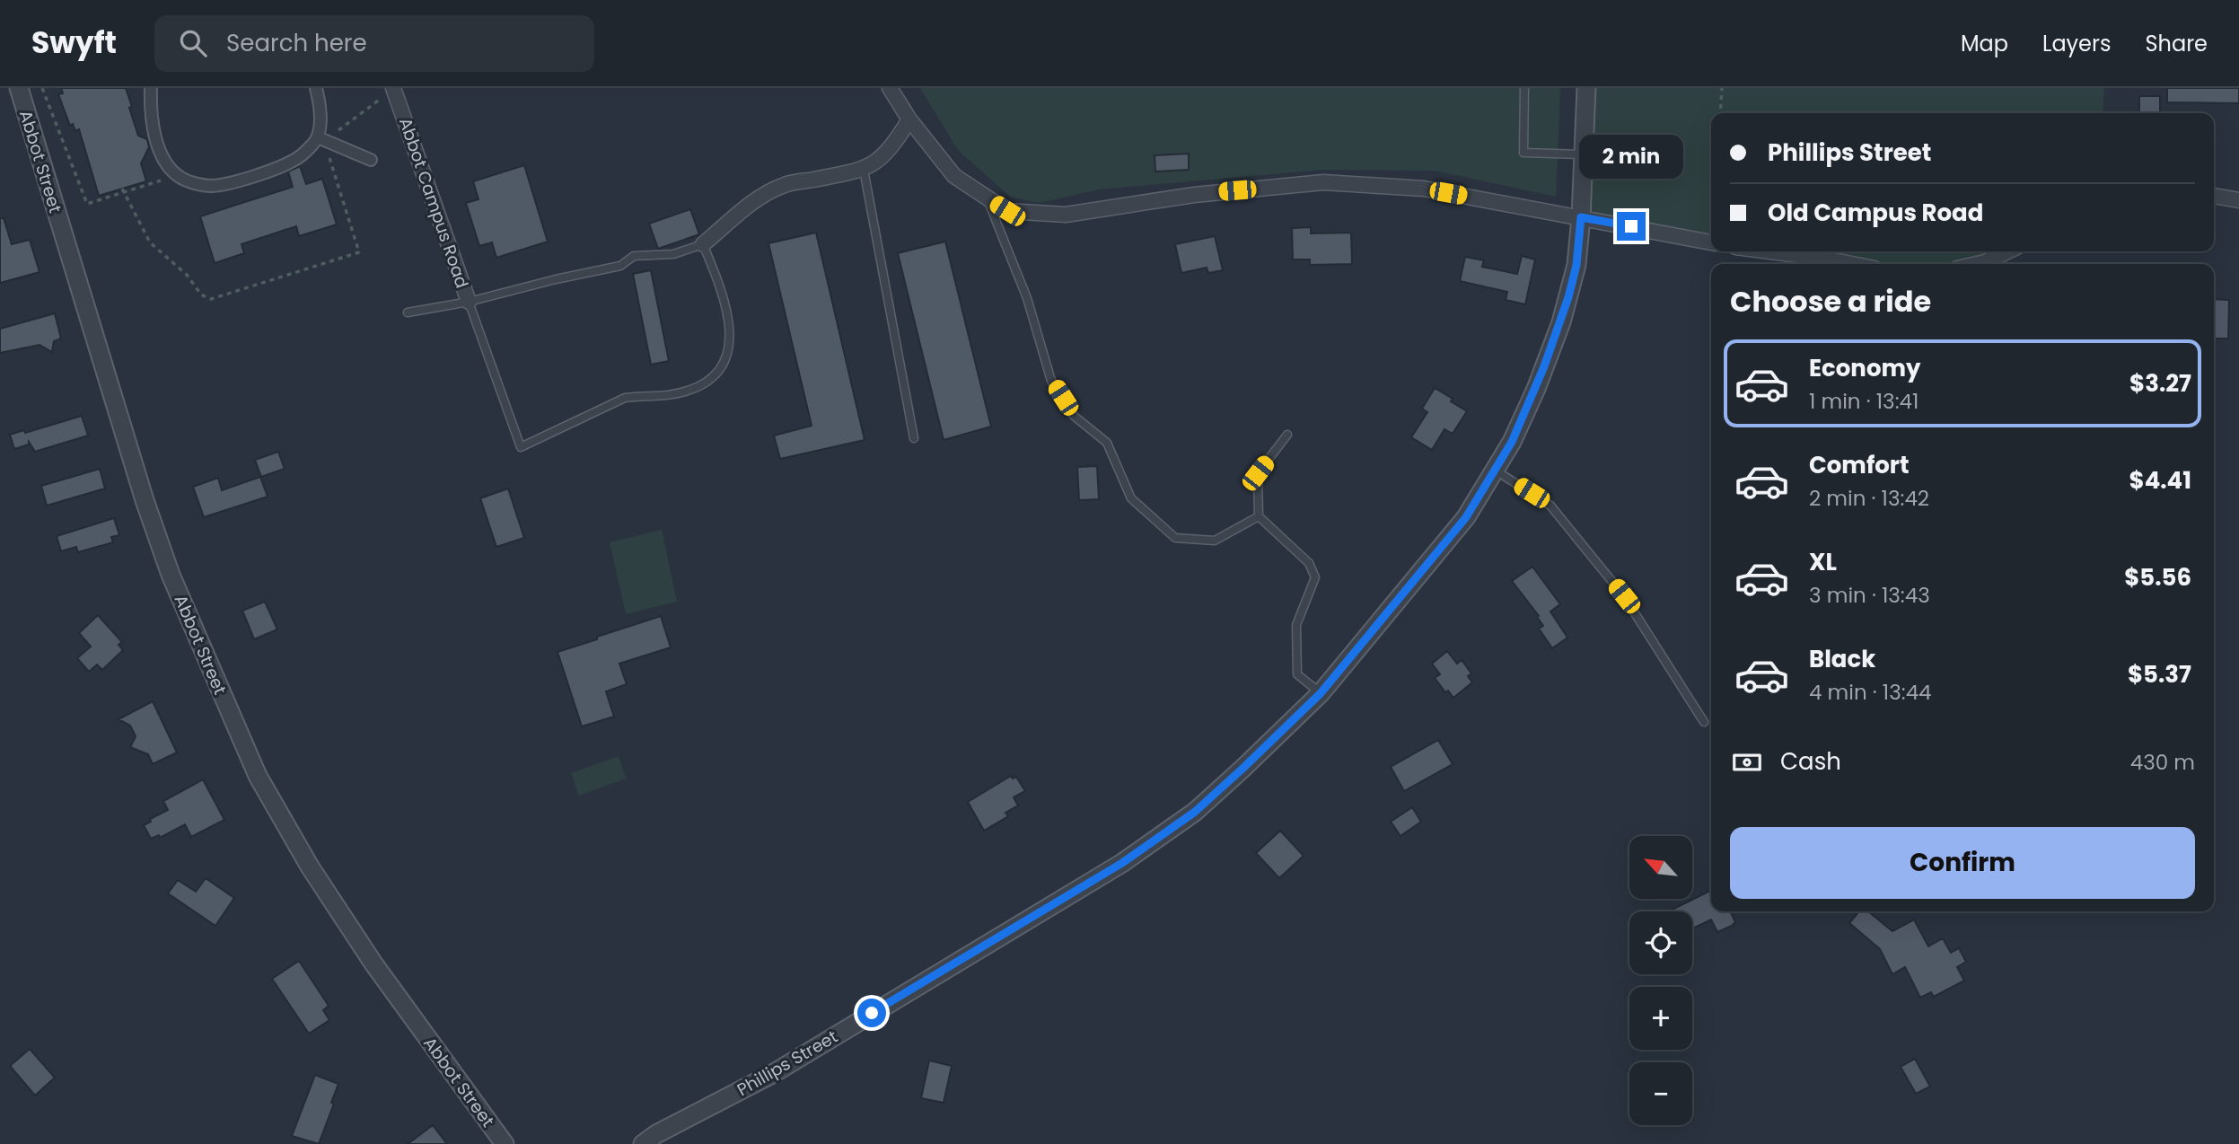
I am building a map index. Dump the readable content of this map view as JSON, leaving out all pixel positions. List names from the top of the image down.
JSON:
{
  "streets": {
    "street": ["Abbot Street", "Abbot Campus Road", "Phillips Street"]
  },
  "north": "top left",
  "page": {
    "header": "Swyft",
    "search": "Search here",
    "nav": ["Map", "Layers", "Share"],
    "banner": ["Phillips Street", "Old Campus Road"],
    "bubble": "2 min",
    "heading": "Choose a ride",
    "list": [
      {
        "name": "Economy",
        "note": "1 min · 13:41",
        "value": "$3.27"
      },
      {
        "name": "Comfort",
        "note": "2 min · 13:42",
        "value": "$4.41"
      },
      {
        "name": "XL",
        "note": "3 min · 13:43",
        "value": "$5.56"
      },
      {
        "name": "Black",
        "note": "4 min · 13:44",
        "value": "$5.37"
      }
    ],
    "pay": ["Cash", "430 m"],
    "buttons": "Confirm",
    "map_buttons": ["+", "−"]
  }
}
